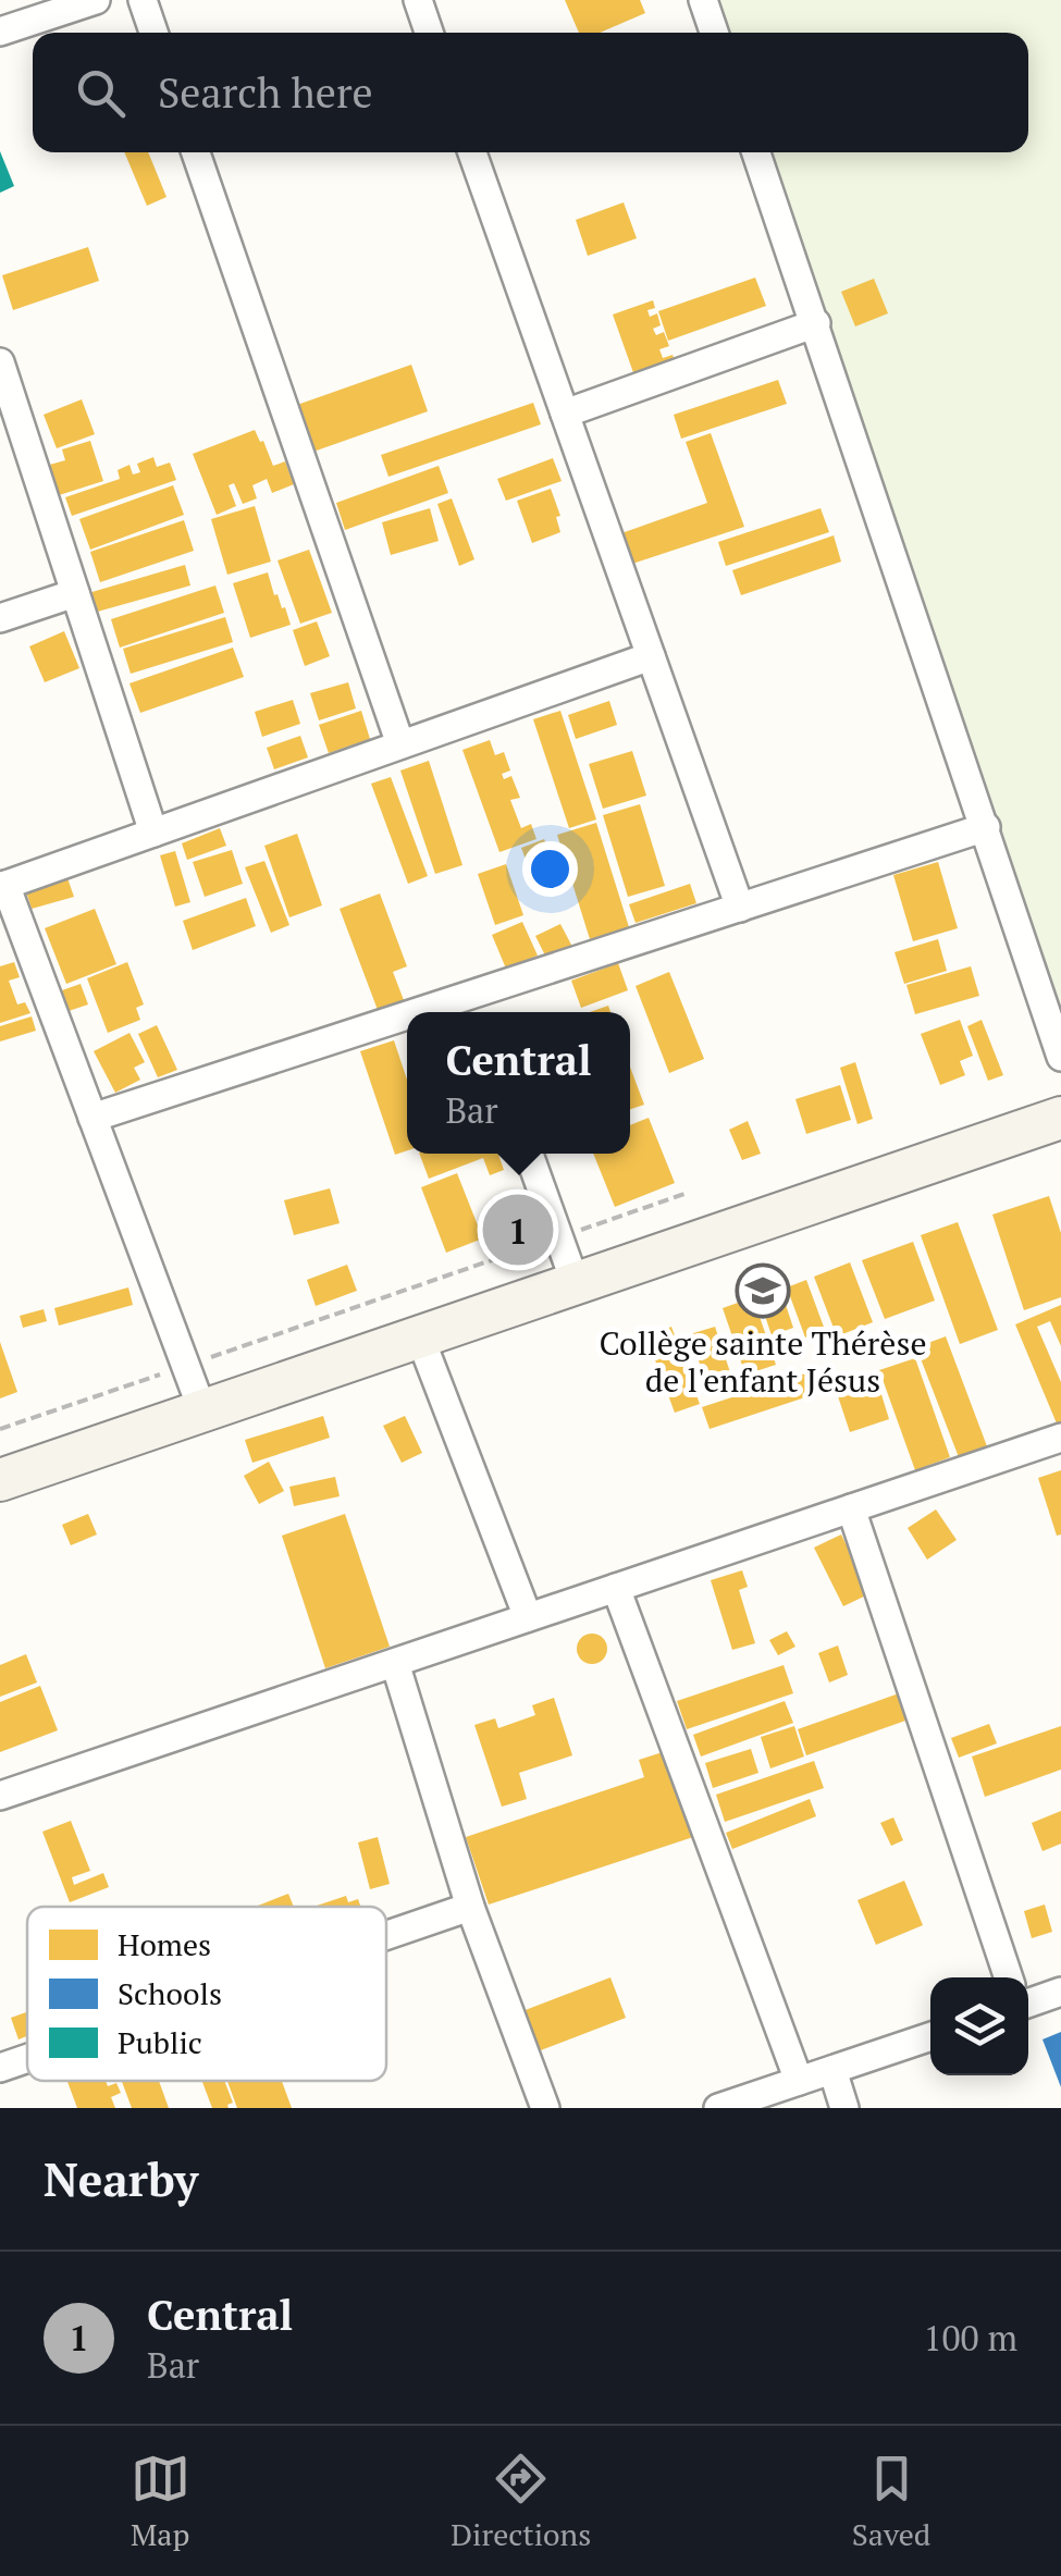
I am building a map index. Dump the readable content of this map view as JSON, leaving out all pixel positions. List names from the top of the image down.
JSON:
{
  "places": {
    "school or university": ["Collège sainte Thérèse de l'enfant Jésus"]
  },
  "legend": ["Homes", "Schools", "Public"],
  "page": {
    "search": "Search here",
    "popup": ["Central", "Bar"],
    "pins": "1",
    "heading": "Nearby",
    "list": [
      {
        "mark": "1",
        "name": "Central",
        "note": "Bar",
        "value": "100 m"
      }
    ],
    "nav": ["Map", "Directions", "Saved"]
  }
}
